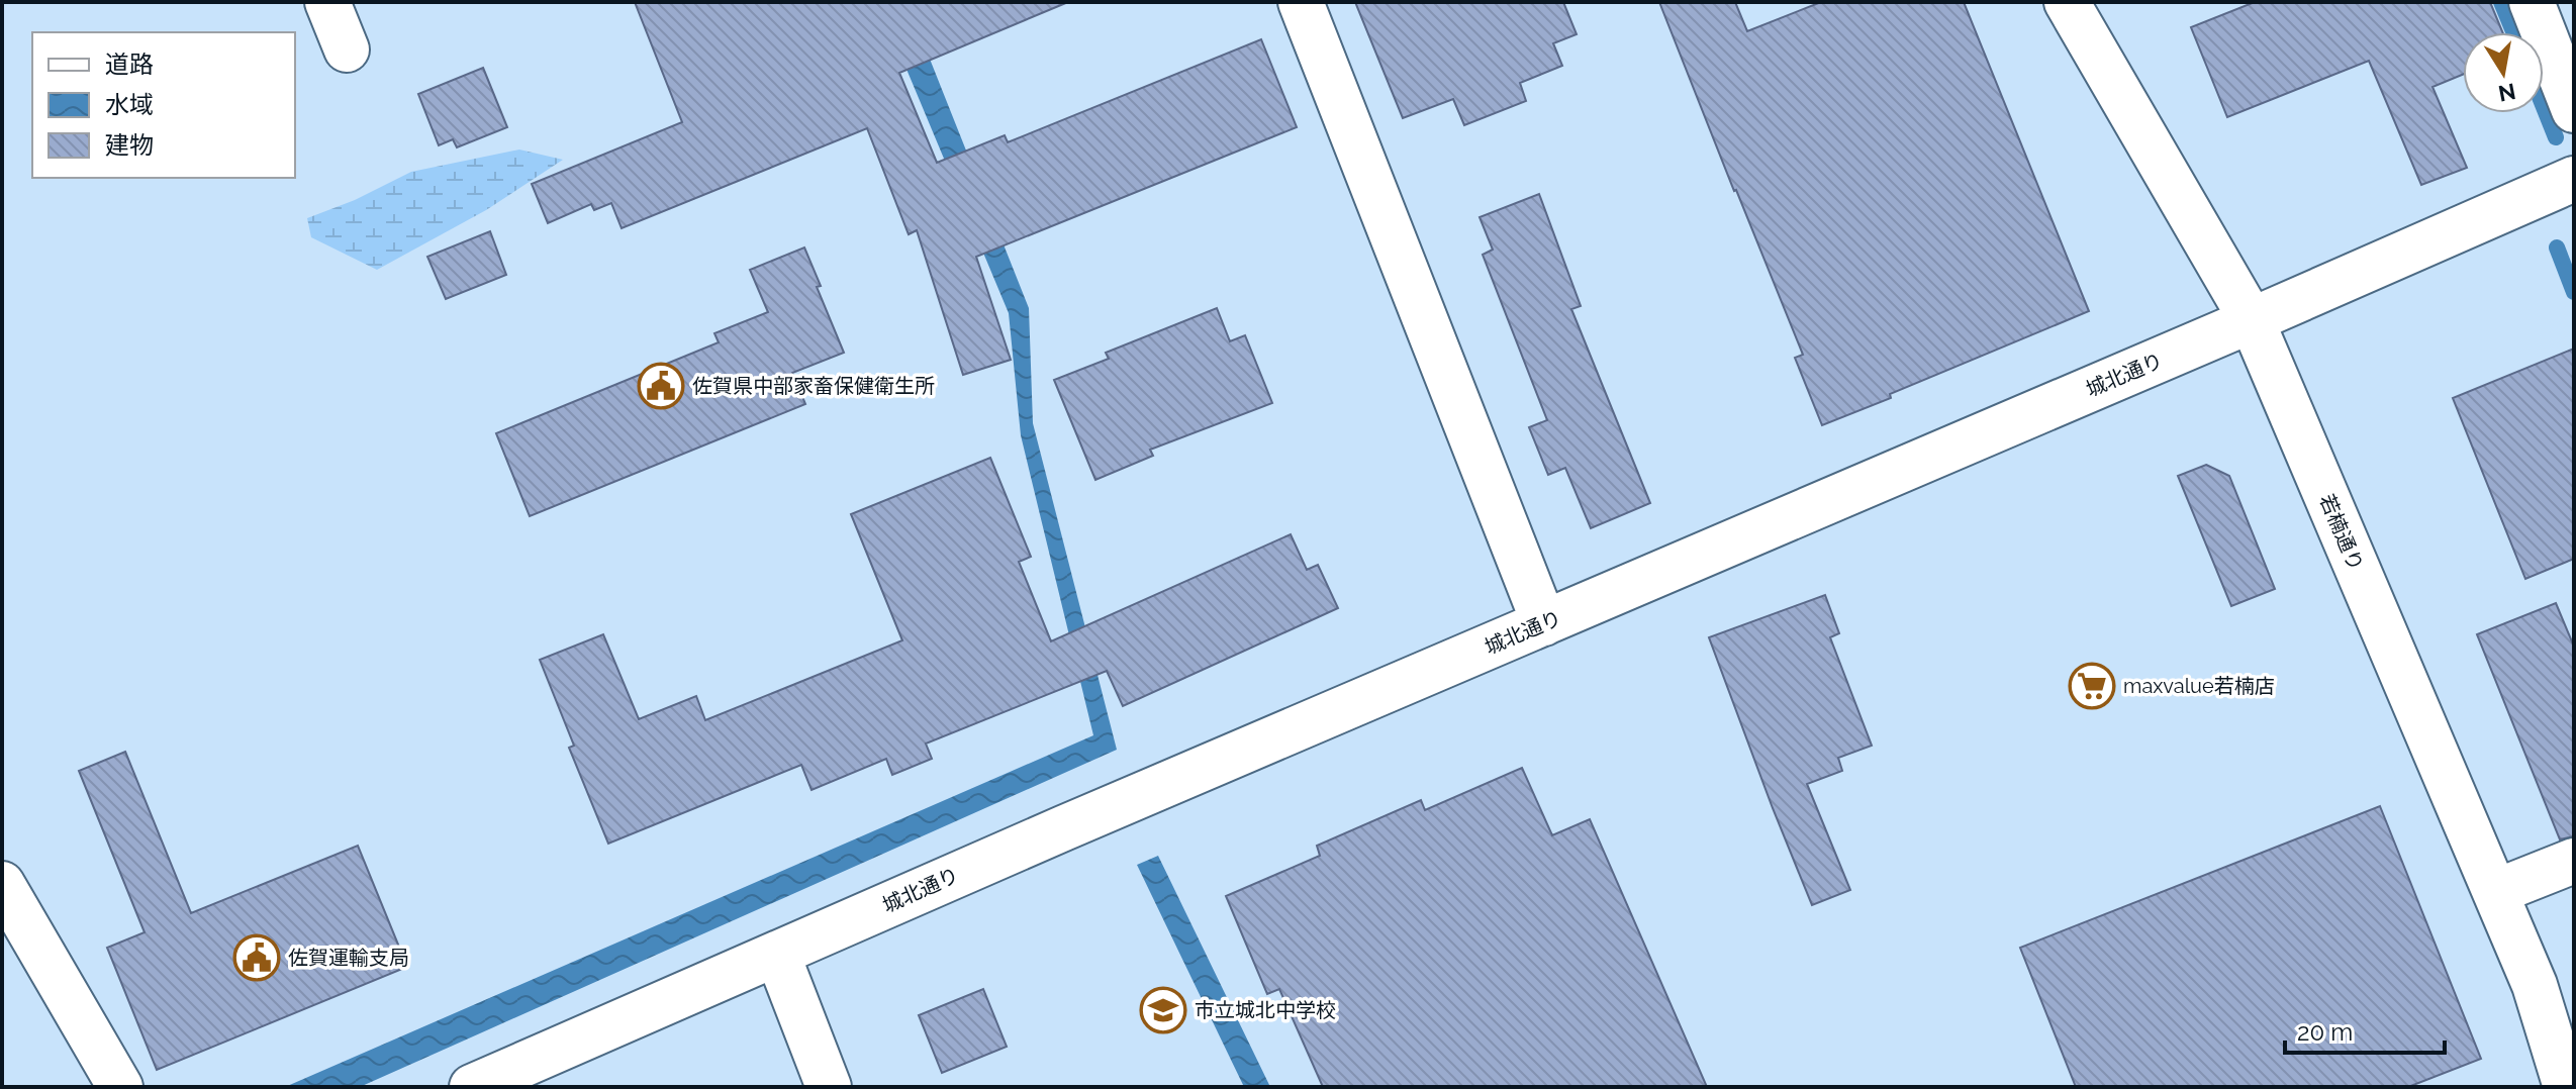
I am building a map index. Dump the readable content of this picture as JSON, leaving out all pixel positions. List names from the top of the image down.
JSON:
{
  "streets": {
    "street": ["城北通り", "若楠通り"]
  },
  "crossings": [
    ["城北通り", "若楠通り"]
  ],
  "places": {
    "public building": ["佐賀県中部家畜保健衛生所", "佐賀運輸支局"],
    "supermarket": ["maxvalue若楠店"],
    "school or university": ["市立城北中学校"]
  },
  "legend": ["道路", "水域", "建物"],
  "scale_bar": "20 m",
  "north": "bottom"
}
